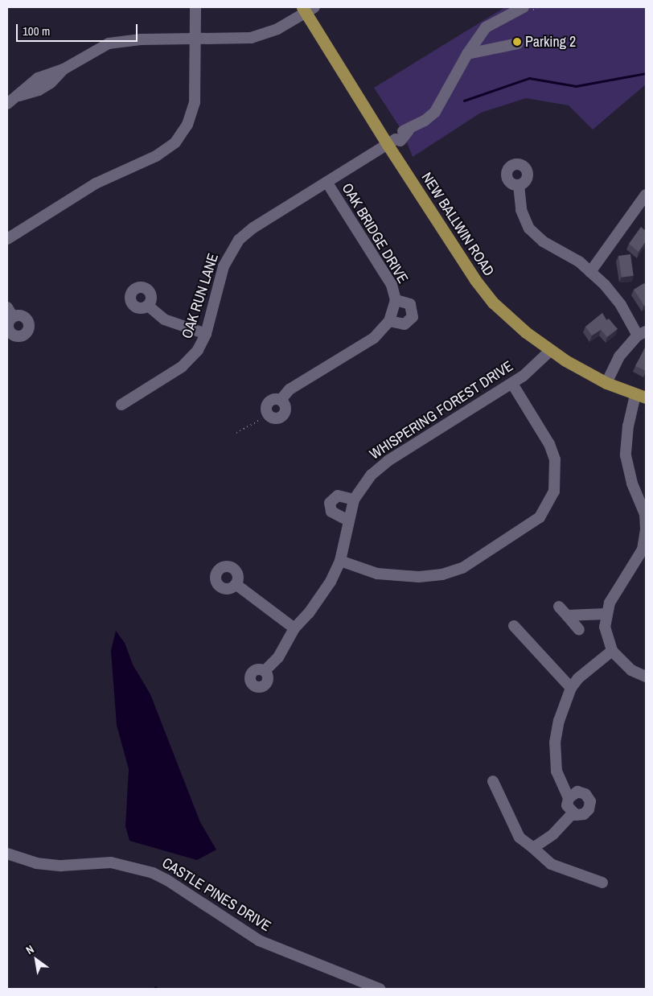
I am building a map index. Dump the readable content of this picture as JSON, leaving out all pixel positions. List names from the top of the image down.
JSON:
{
  "streets": {
    "main road": ["NEW BALLWIN ROAD"],
    "street": [
      "OAK BRIDGE DRIVE",
      "OAK RUN LANE",
      "WHISPERING FOREST DRIVE",
      "CASTLE PINES DRIVE"
    ]
  },
  "crossings": [
    ["NEW BALLWIN ROAD", "OAK RUN LANE"],
    ["NEW BALLWIN ROAD", "WHISPERING FOREST DRIVE"],
    ["OAK BRIDGE DRIVE", "OAK RUN LANE"]
  ],
  "places": ["Parking 2"],
  "scale_bar": "100 m",
  "north": "top left"
}
